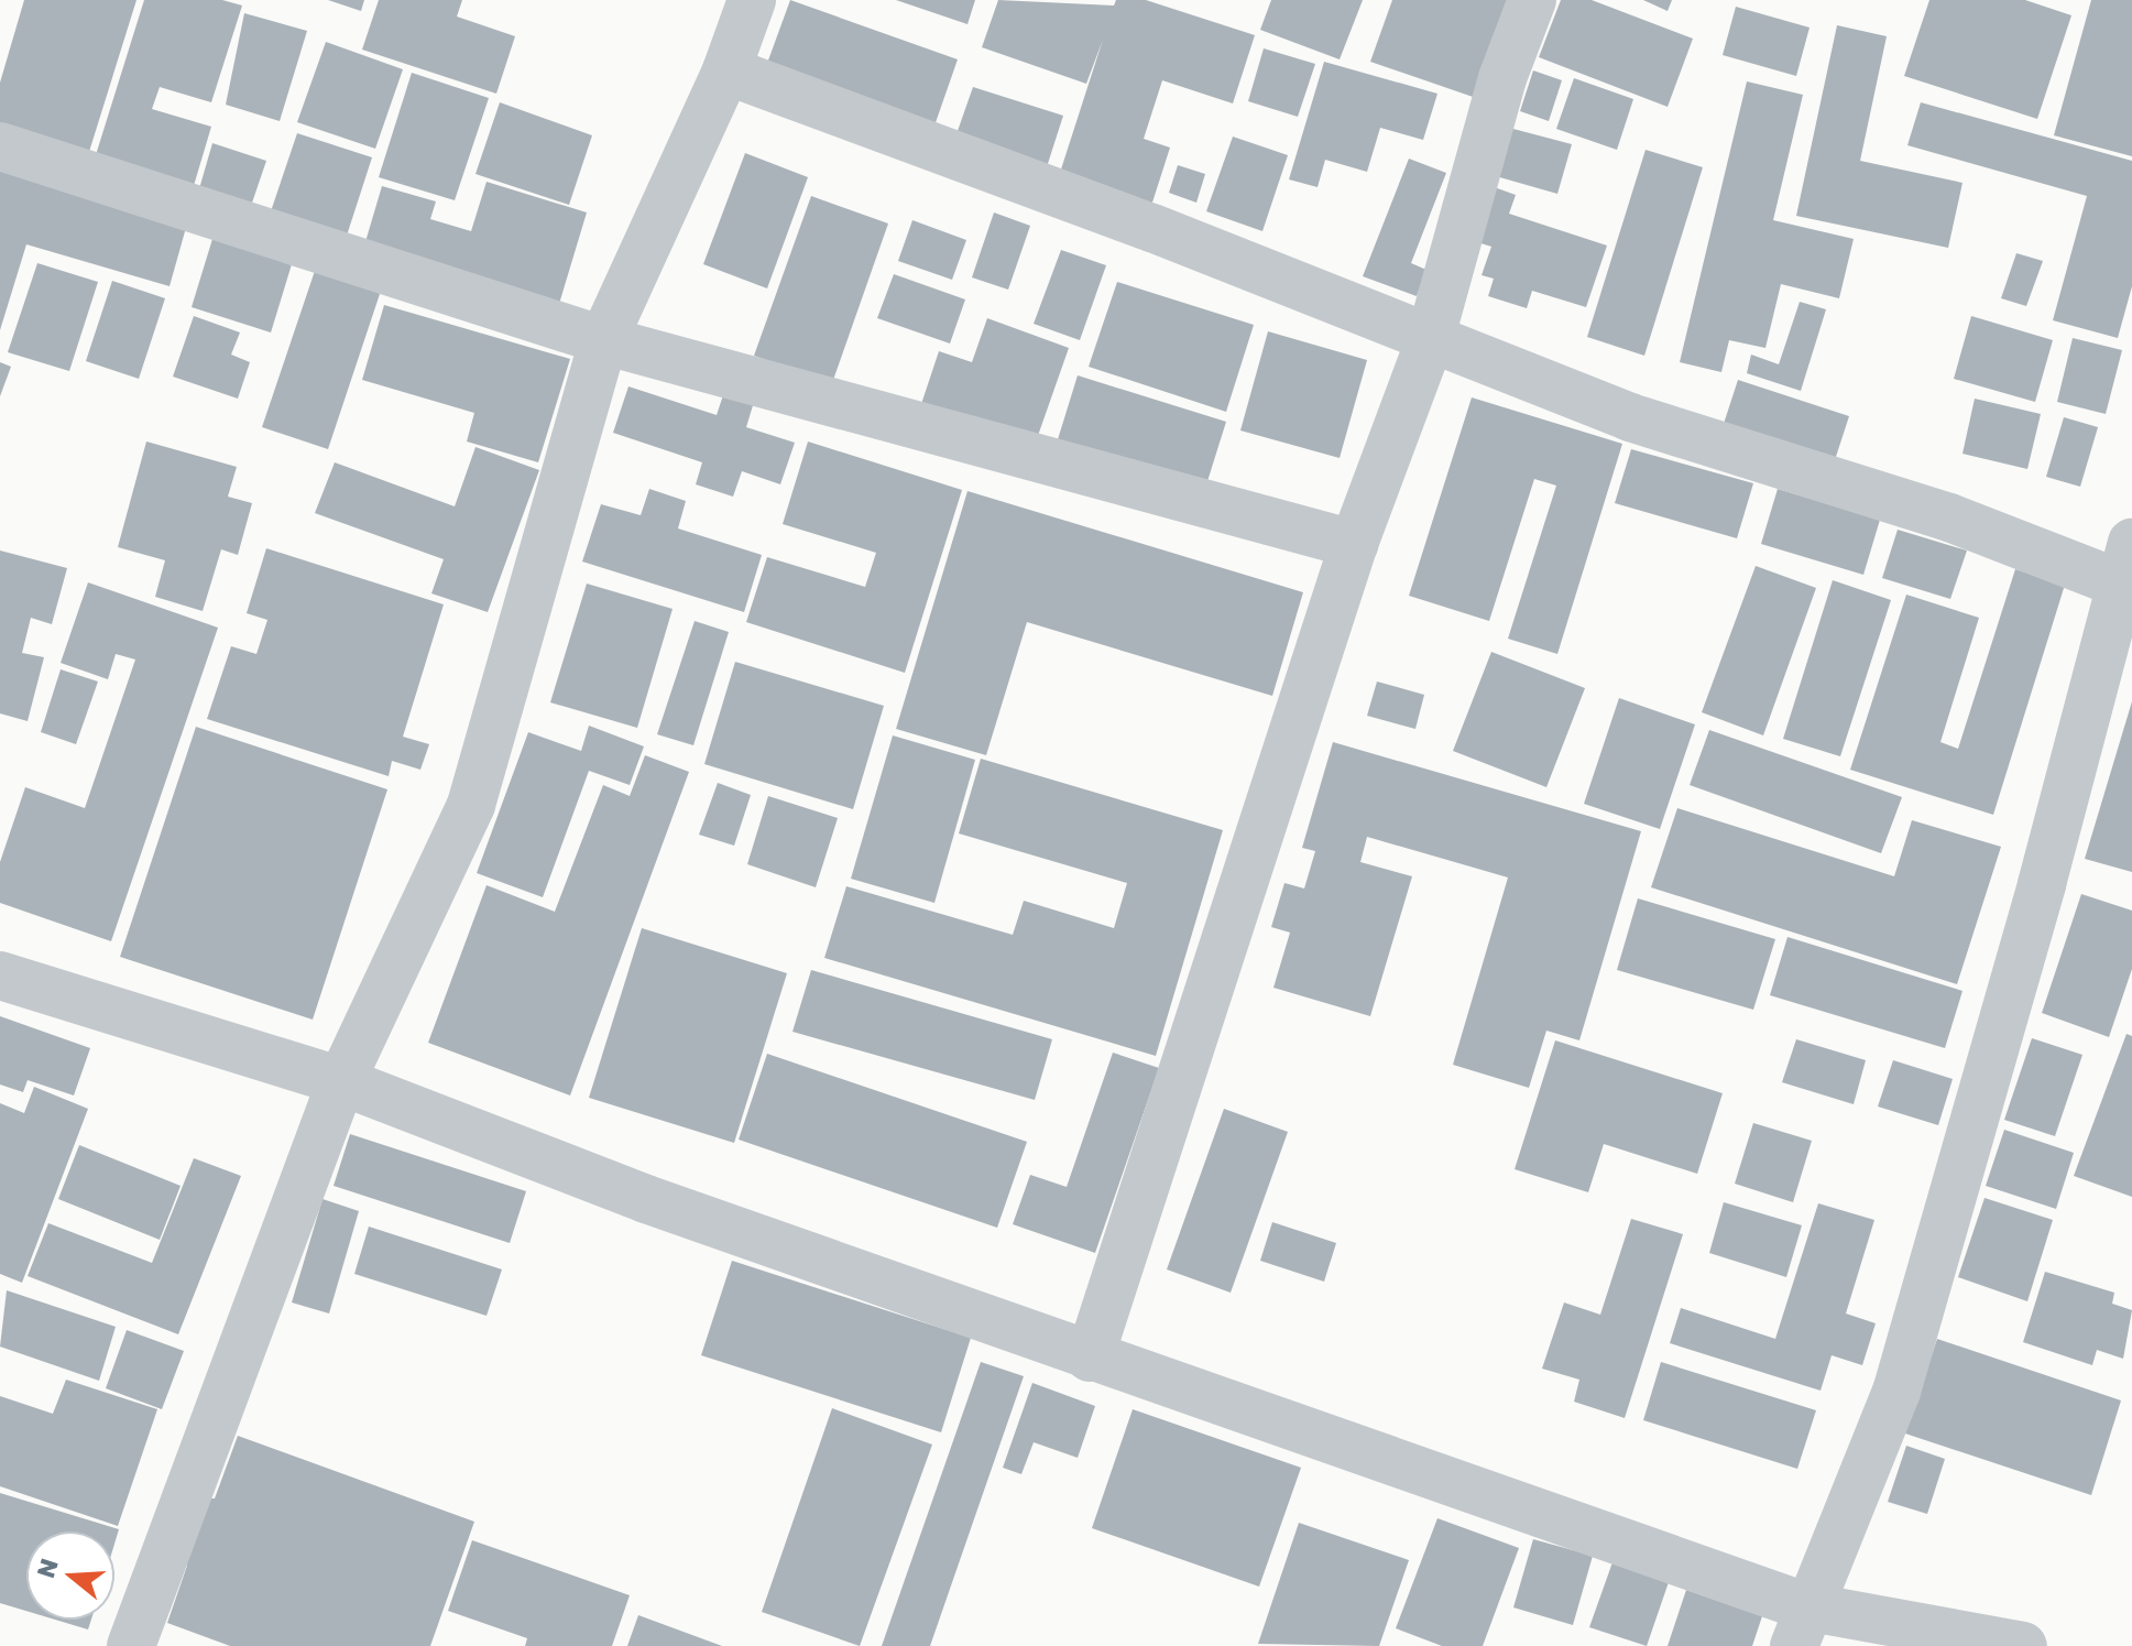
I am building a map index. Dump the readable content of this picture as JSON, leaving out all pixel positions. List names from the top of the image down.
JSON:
{
  "north": "left"
}
